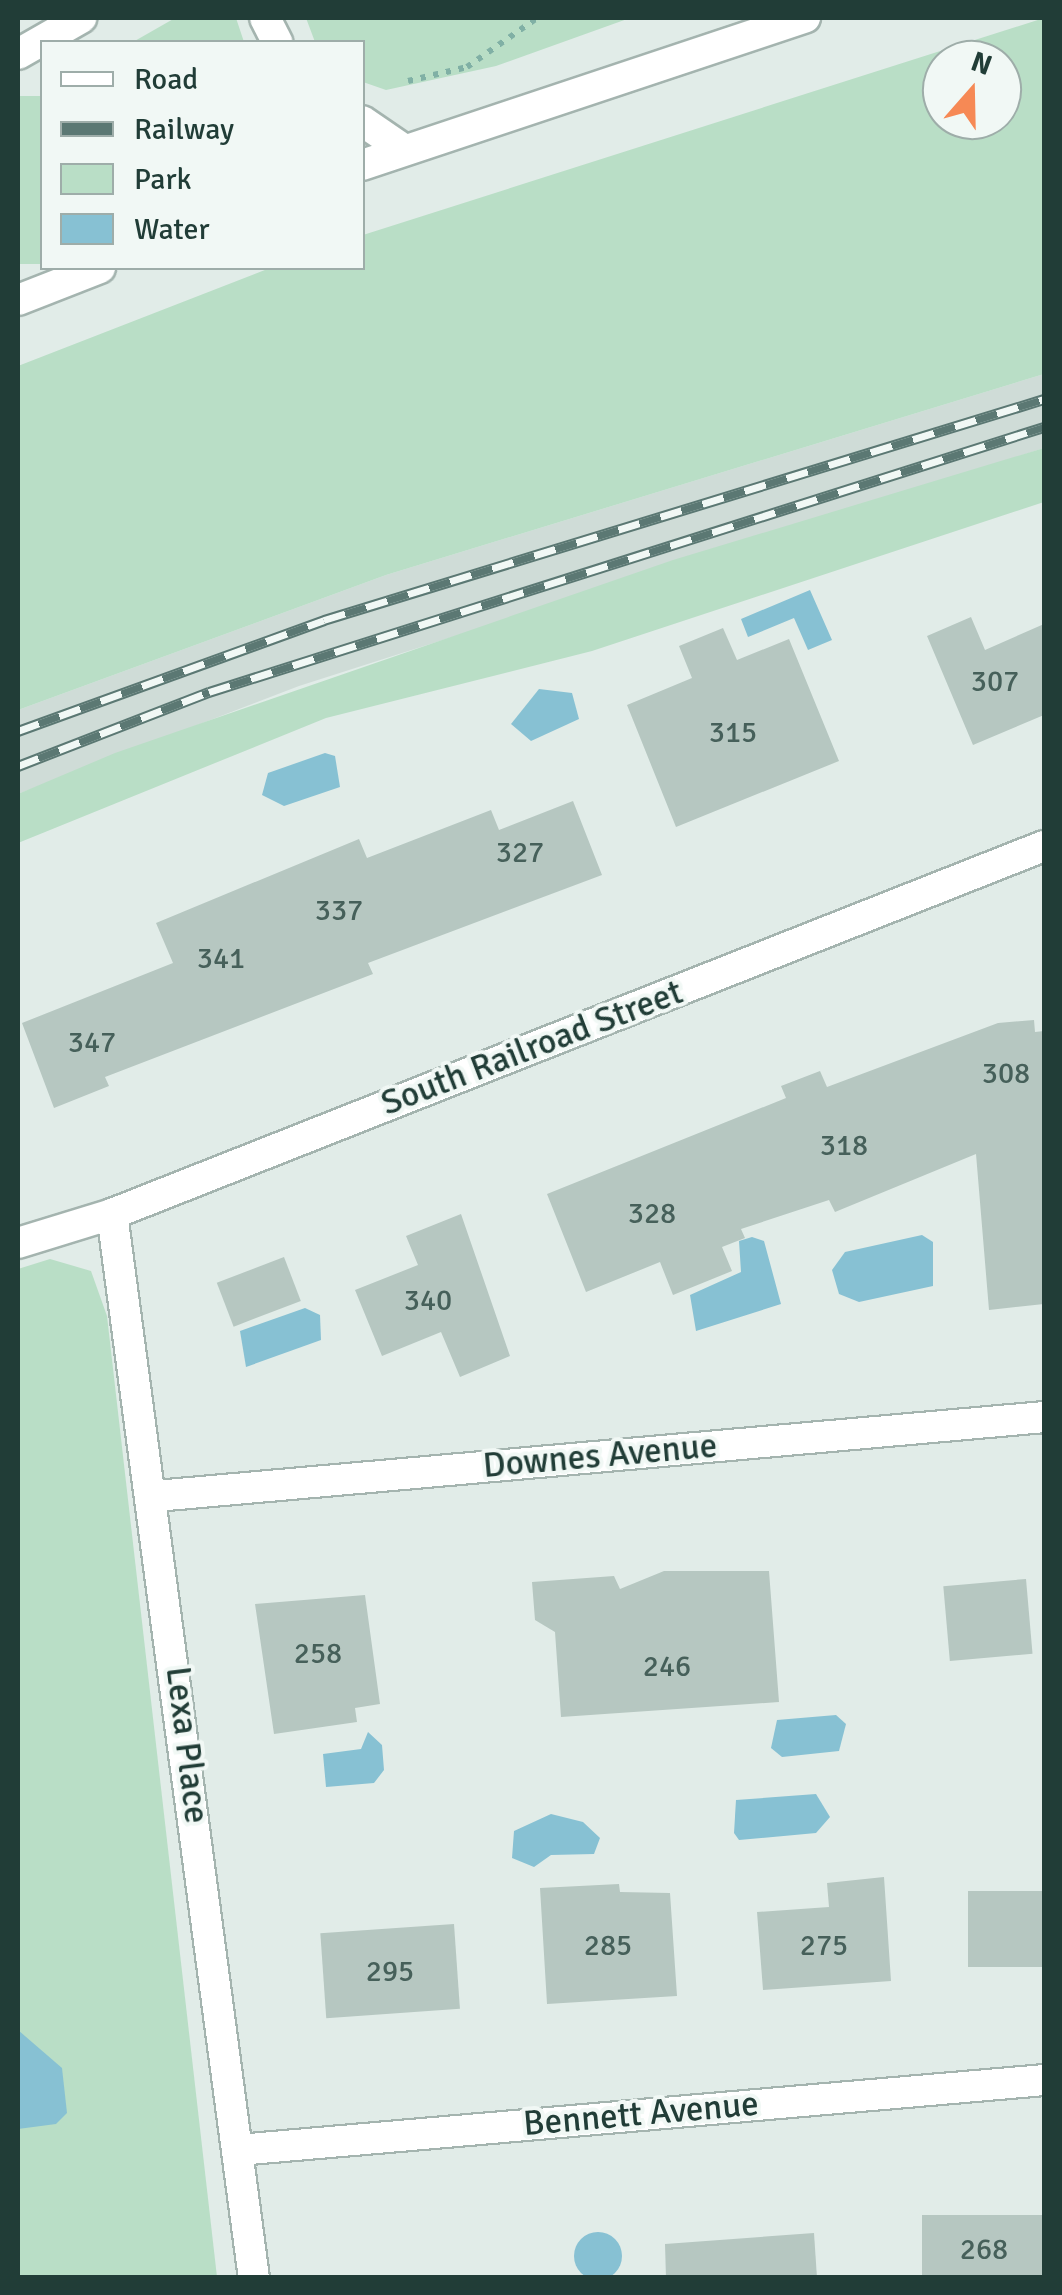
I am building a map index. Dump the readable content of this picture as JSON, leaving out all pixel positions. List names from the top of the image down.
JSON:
{
  "streets": {
    "street": [
      "South Railroad Street",
      "Downes Avenue",
      "Lexa Place",
      "Bennett Avenue"
    ]
  },
  "crossings": [
    ["South Railroad Street", "Lexa Place"],
    ["Downes Avenue", "Lexa Place"],
    ["Lexa Place", "Bennett Avenue"]
  ],
  "house_numbers": [
    "307",
    "315",
    "327",
    "337",
    "341",
    "347",
    "308",
    "318",
    "328",
    "340",
    "258",
    "246",
    "285",
    "275",
    "295",
    "268"
  ],
  "legend": [
    "Road",
    "Railway",
    "Park",
    "Water"
  ],
  "north": "top"
}
